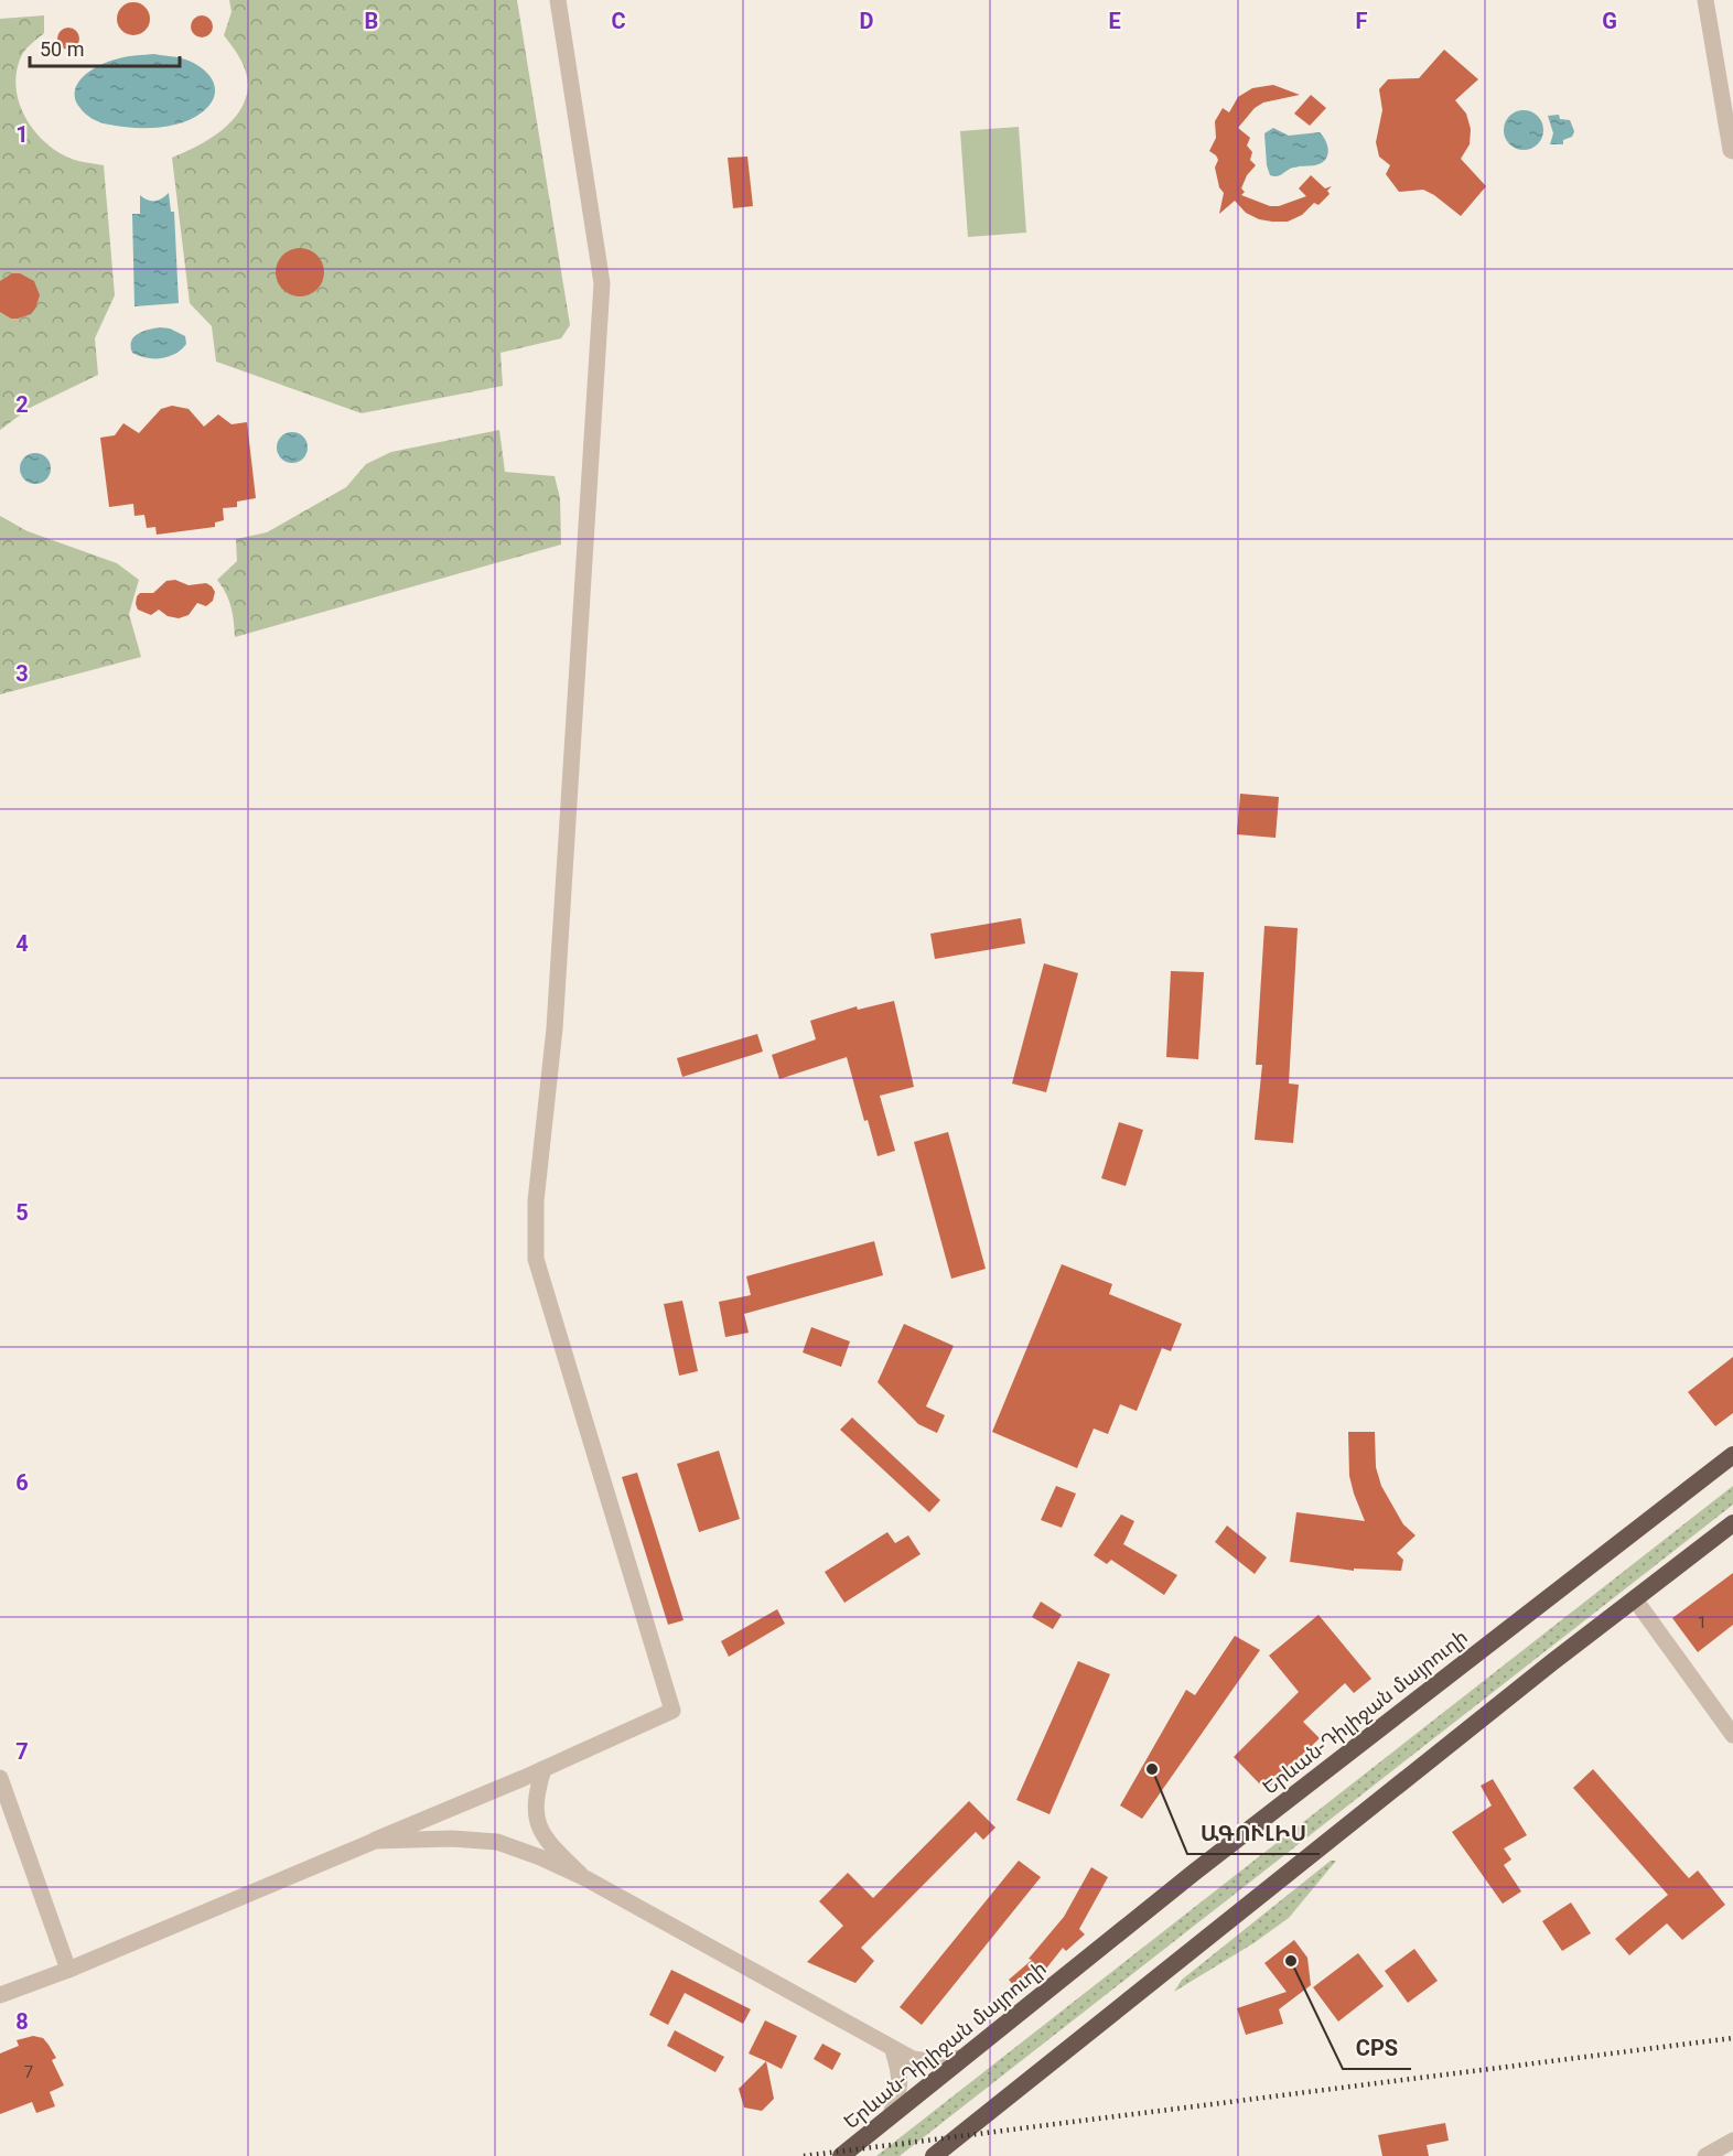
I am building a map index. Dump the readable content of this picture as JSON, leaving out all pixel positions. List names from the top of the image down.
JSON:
{
  "streets": {
    "highway": ["Երևան-Դիլիջան մայրուղի"]
  },
  "places": ["ԱԳՈՒԼԻՍ", "CPS"],
  "house_numbers": ["1", "7"],
  "scale_bar": "50 m",
  "grid": {
    "columns": [
      "B",
      "C",
      "D",
      "E",
      "F",
      "G"
    ],
    "rows": [
      "1",
      "2",
      "3",
      "4",
      "5",
      "6",
      "7",
      "8"
    ]
  }
}
